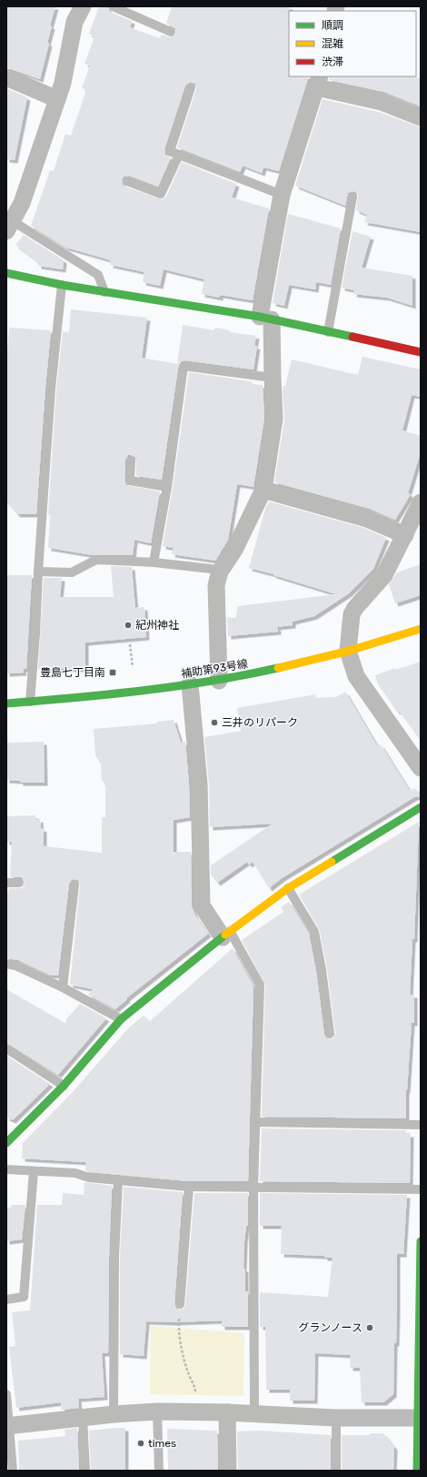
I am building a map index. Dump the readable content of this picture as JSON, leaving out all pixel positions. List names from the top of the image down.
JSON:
{
  "streets": {
    "street": ["補助第93号線"]
  },
  "places": {
    "other": [
      "紀州神社",
      "三井のリパーク",
      "グランノース",
      "times"
    ],
    "transit": ["豊島七丁目南"]
  },
  "legend": ["順調", "混雑", "渋滞"]
}
